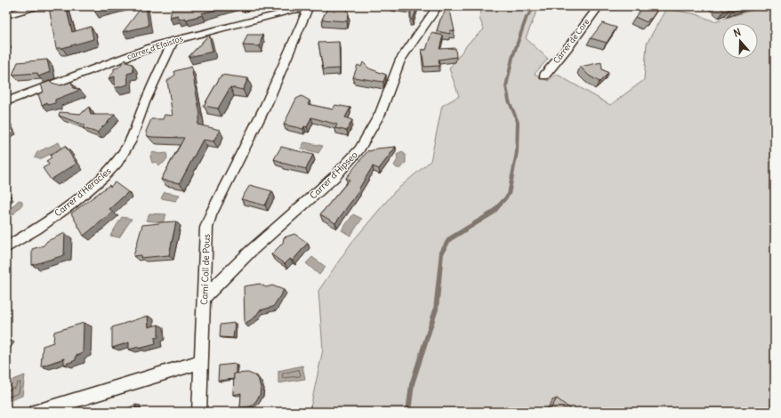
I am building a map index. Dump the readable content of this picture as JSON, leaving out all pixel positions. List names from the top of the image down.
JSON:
{
  "streets": {
    "street": [
      "Carrer de Core",
      "carrer d'Efaistos",
      "Carrer d'Hipseo",
      "Carrer d'Heracles",
      "Camí Coll de Pous"
    ]
  },
  "crossings": [
    ["carrer d'Efaistos", "Carrer d'Heracles"],
    ["carrer d'Efaistos", "Camí Coll de Pous"],
    ["Carrer d'Hipseo", "Camí Coll de Pous"]
  ],
  "north": "top"
}
